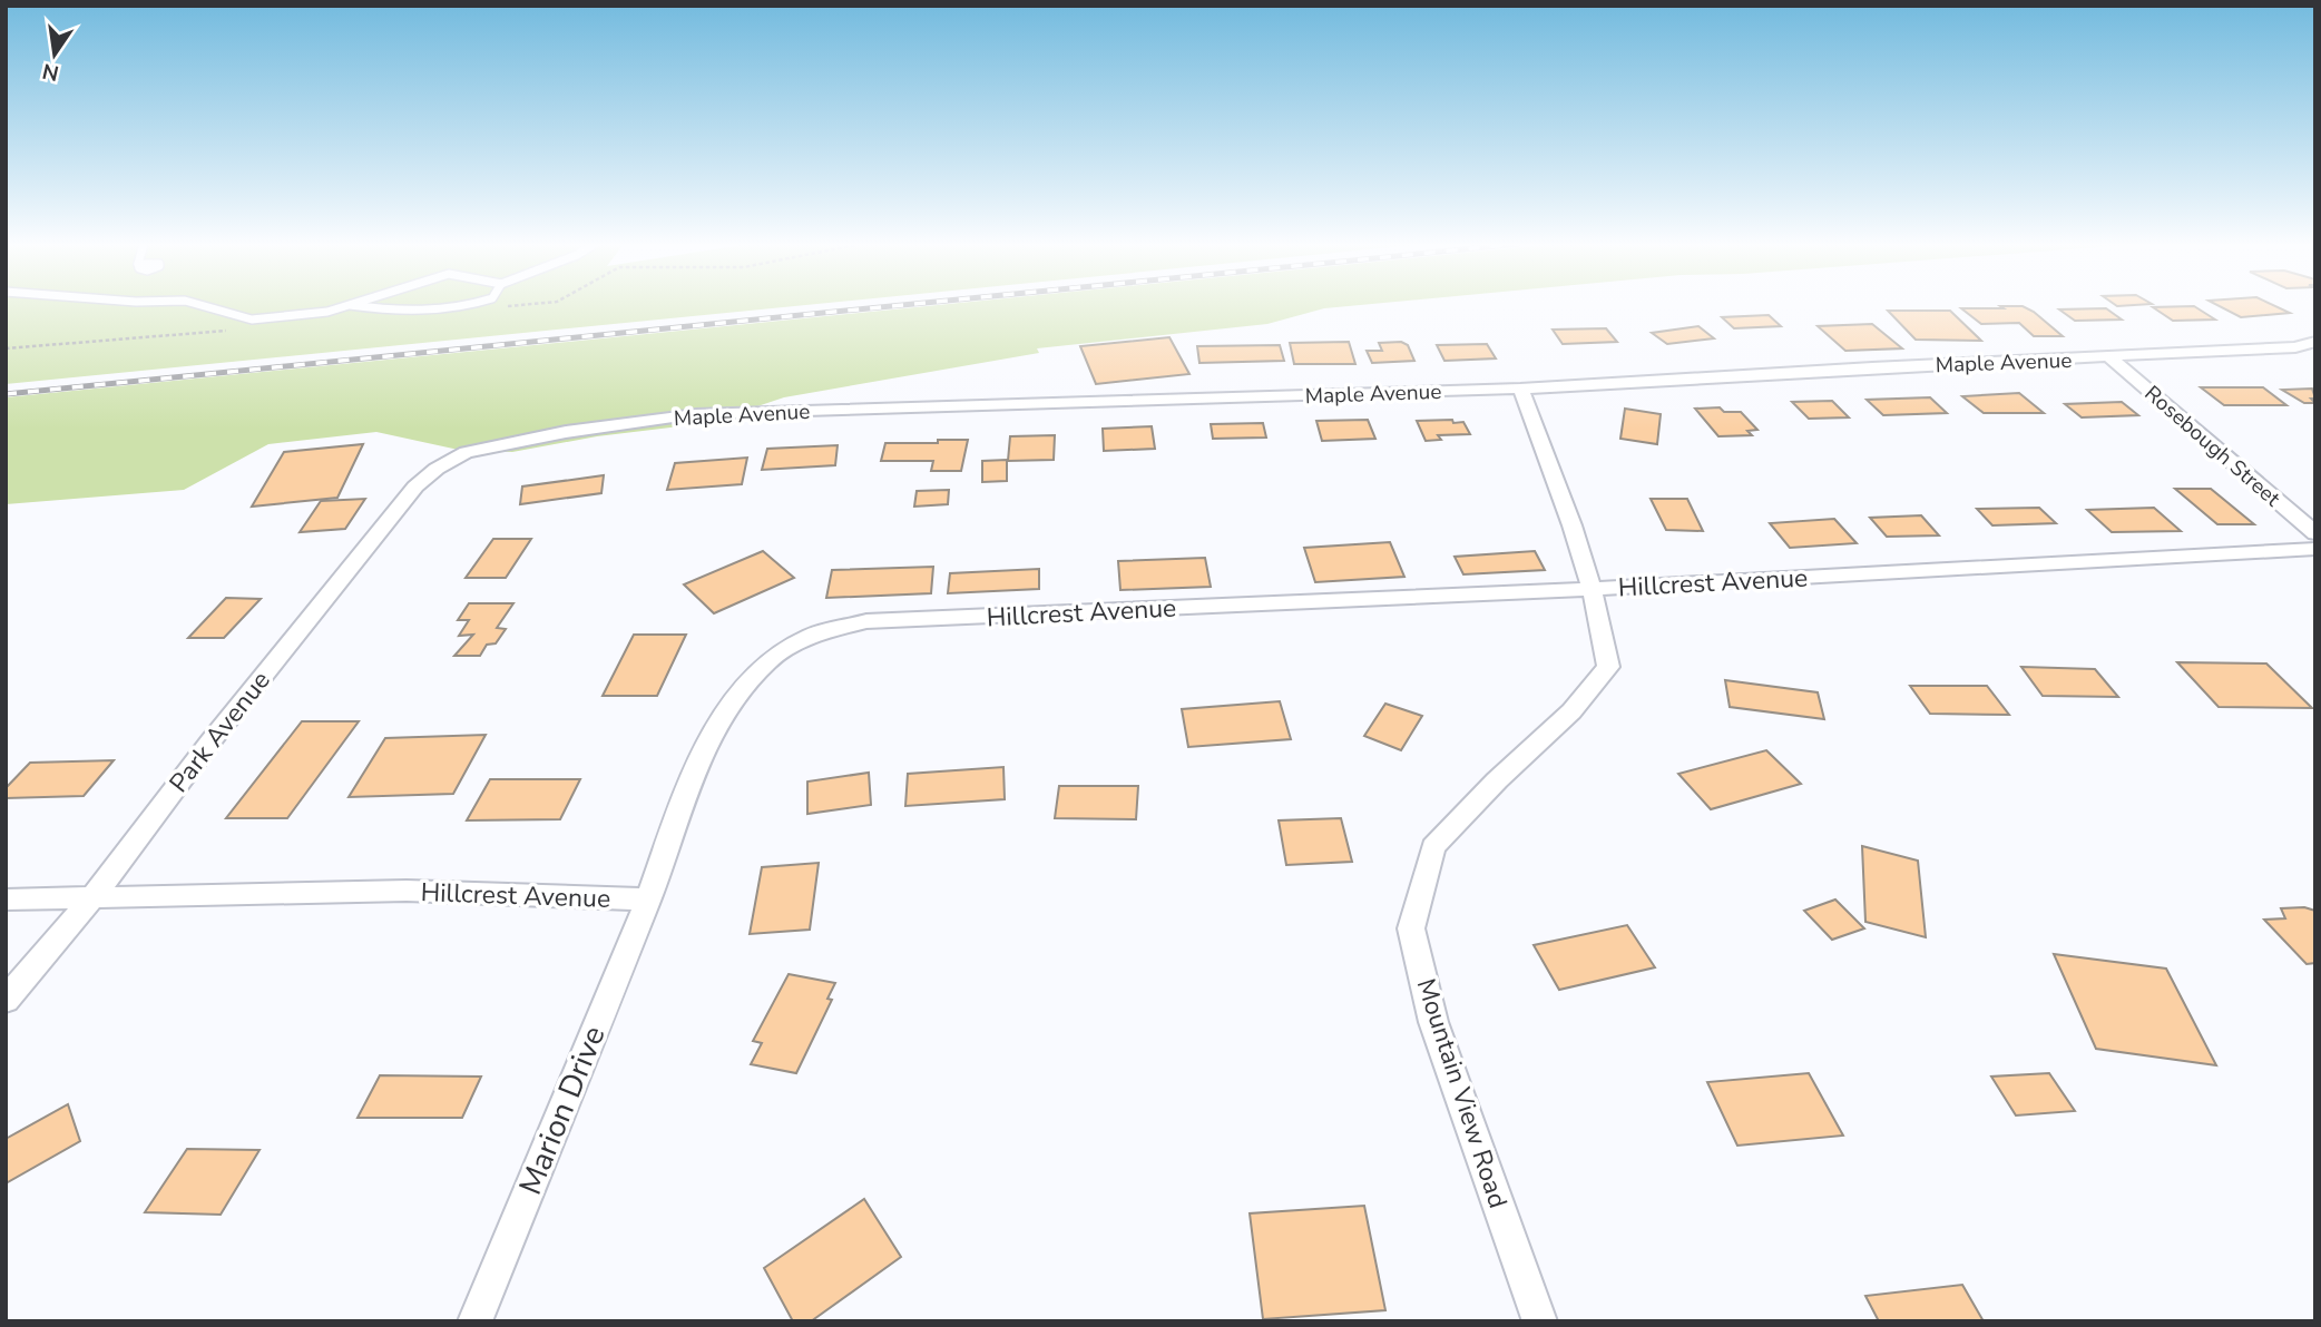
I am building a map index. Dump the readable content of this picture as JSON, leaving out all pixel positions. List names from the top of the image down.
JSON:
{
  "streets": {
    "street": [
      "Maple Avenue",
      "Rosebough Street",
      "Hillcrest Avenue",
      "Park Avenue",
      "Mountain View Road",
      "Marion Drive"
    ]
  },
  "crossings": [
    ["Maple Avenue", "Rosebough Street"],
    ["Maple Avenue", "Park Avenue"],
    ["Maple Avenue", "Mountain View Road"],
    ["Hillcrest Avenue", "Park Avenue"],
    ["Hillcrest Avenue", "Mountain View Road"],
    ["Hillcrest Avenue", "Marion Drive"]
  ],
  "north": "bottom"
}
